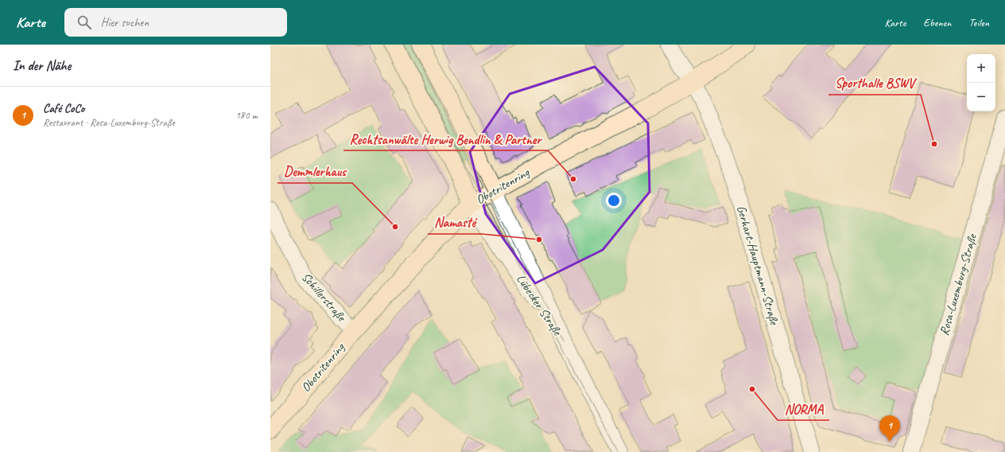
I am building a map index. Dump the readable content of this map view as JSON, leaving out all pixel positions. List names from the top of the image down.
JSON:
{
  "streets": {
    "street": [
      "Obotritenring",
      "Gerhart-Hauptmann-Straße",
      "Rosa-Luxemburg-Straße",
      "Schillerstraße",
      "Lübecker Straße"
    ]
  },
  "crossings": [
    ["Obotritenring", "Gerhart-Hauptmann-Straße"],
    ["Obotritenring", "Schillerstraße"],
    ["Obotritenring", "Lübecker Straße"]
  ],
  "places": [
    "Sporthalle BSWV",
    "Rechtsanwälte Herwig Bendlin & Partner",
    "Demmlerhaus",
    "Namasté",
    "NORMA"
  ],
  "page": {
    "header": "Karte",
    "search": "Hier suchen",
    "nav": ["Karte", "Ebenen", "Teilen"],
    "heading": "In der Nähe",
    "map_buttons": ["+", "−"],
    "list": [
      {
        "mark": "1",
        "name": "Café CoCo",
        "note": "Restaurant · Rosa-Luxemburg-Straße",
        "value": "180 m"
      }
    ],
    "pins": "1"
  }
}
